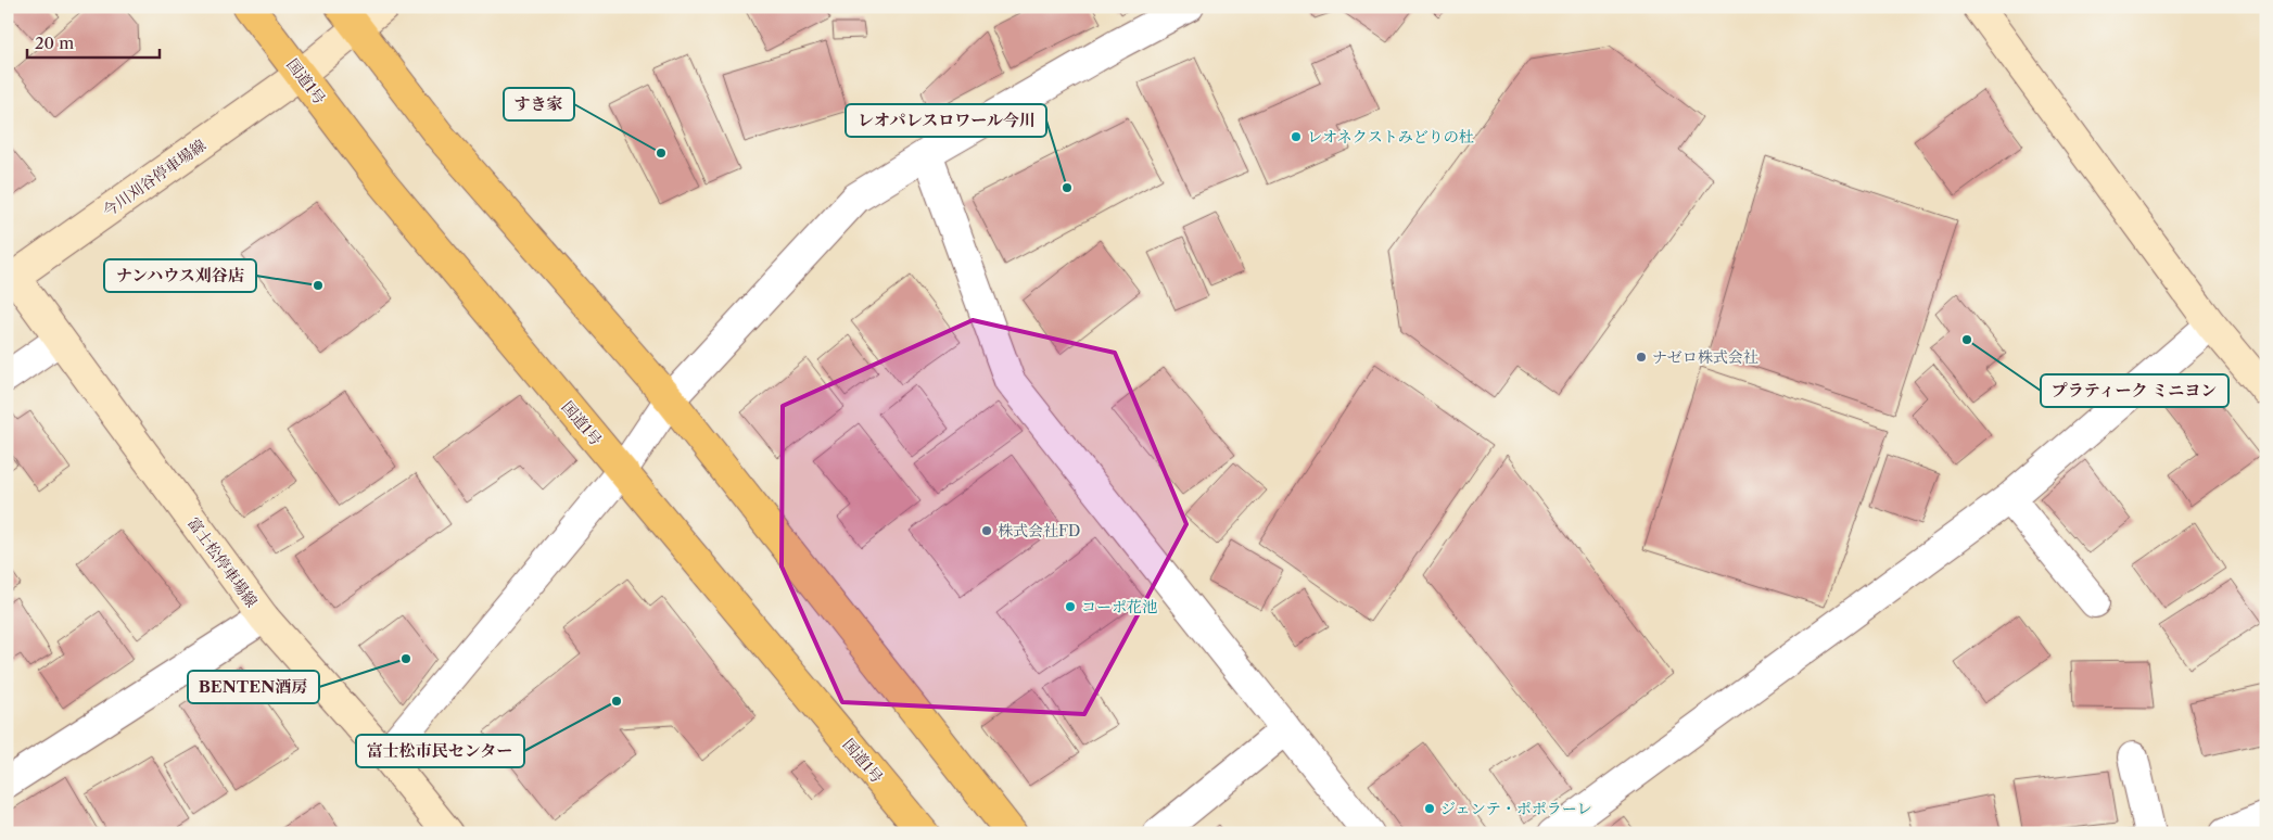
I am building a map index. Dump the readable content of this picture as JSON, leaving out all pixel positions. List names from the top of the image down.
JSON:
{
  "streets": {
    "highway": ["国道1号"],
    "main road": ["今川刈谷停車場線", "富士松停車場線"]
  },
  "crossings": [
    ["国道1号", "今川刈谷停車場線"],
    ["今川刈谷停車場線", "富士松停車場線"]
  ],
  "places": [
    "レオネクストみどりの杜",
    "すき家",
    "レオパレスロワール今川",
    "ナンハウス刈谷店",
    "プラティーク ミニヨン",
    "ナゼロ株式会社",
    "株式会社FD",
    "コーポ花池",
    "BENTEN酒房",
    "富士松市民センター",
    "ジェンテ・ポポラーレ"
  ],
  "scale_bar": "20 m"
}
